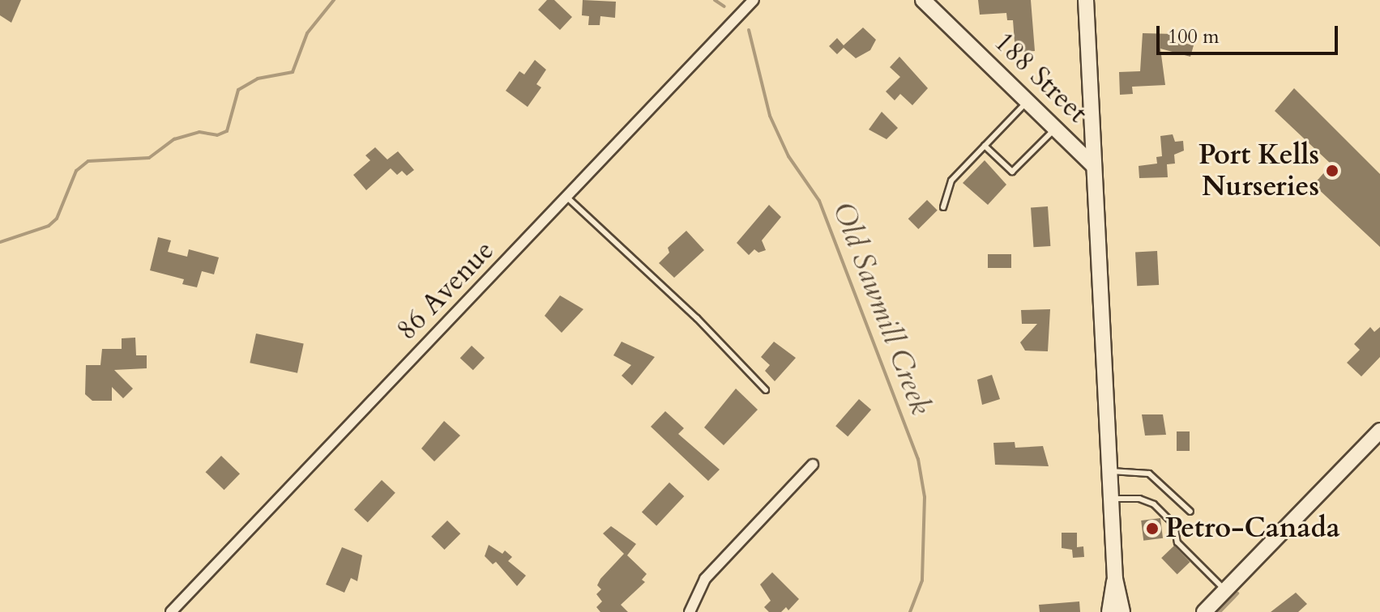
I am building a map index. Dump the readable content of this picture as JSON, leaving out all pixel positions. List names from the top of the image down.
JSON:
{
  "streets": {
    "main road": ["188 Street"],
    "street": ["86 Avenue"]
  },
  "water": ["Old Sawmill Creek"],
  "places": ["Port Kells Nurseries", "Petro-Canada"],
  "scale_bar": "100 m"
}
